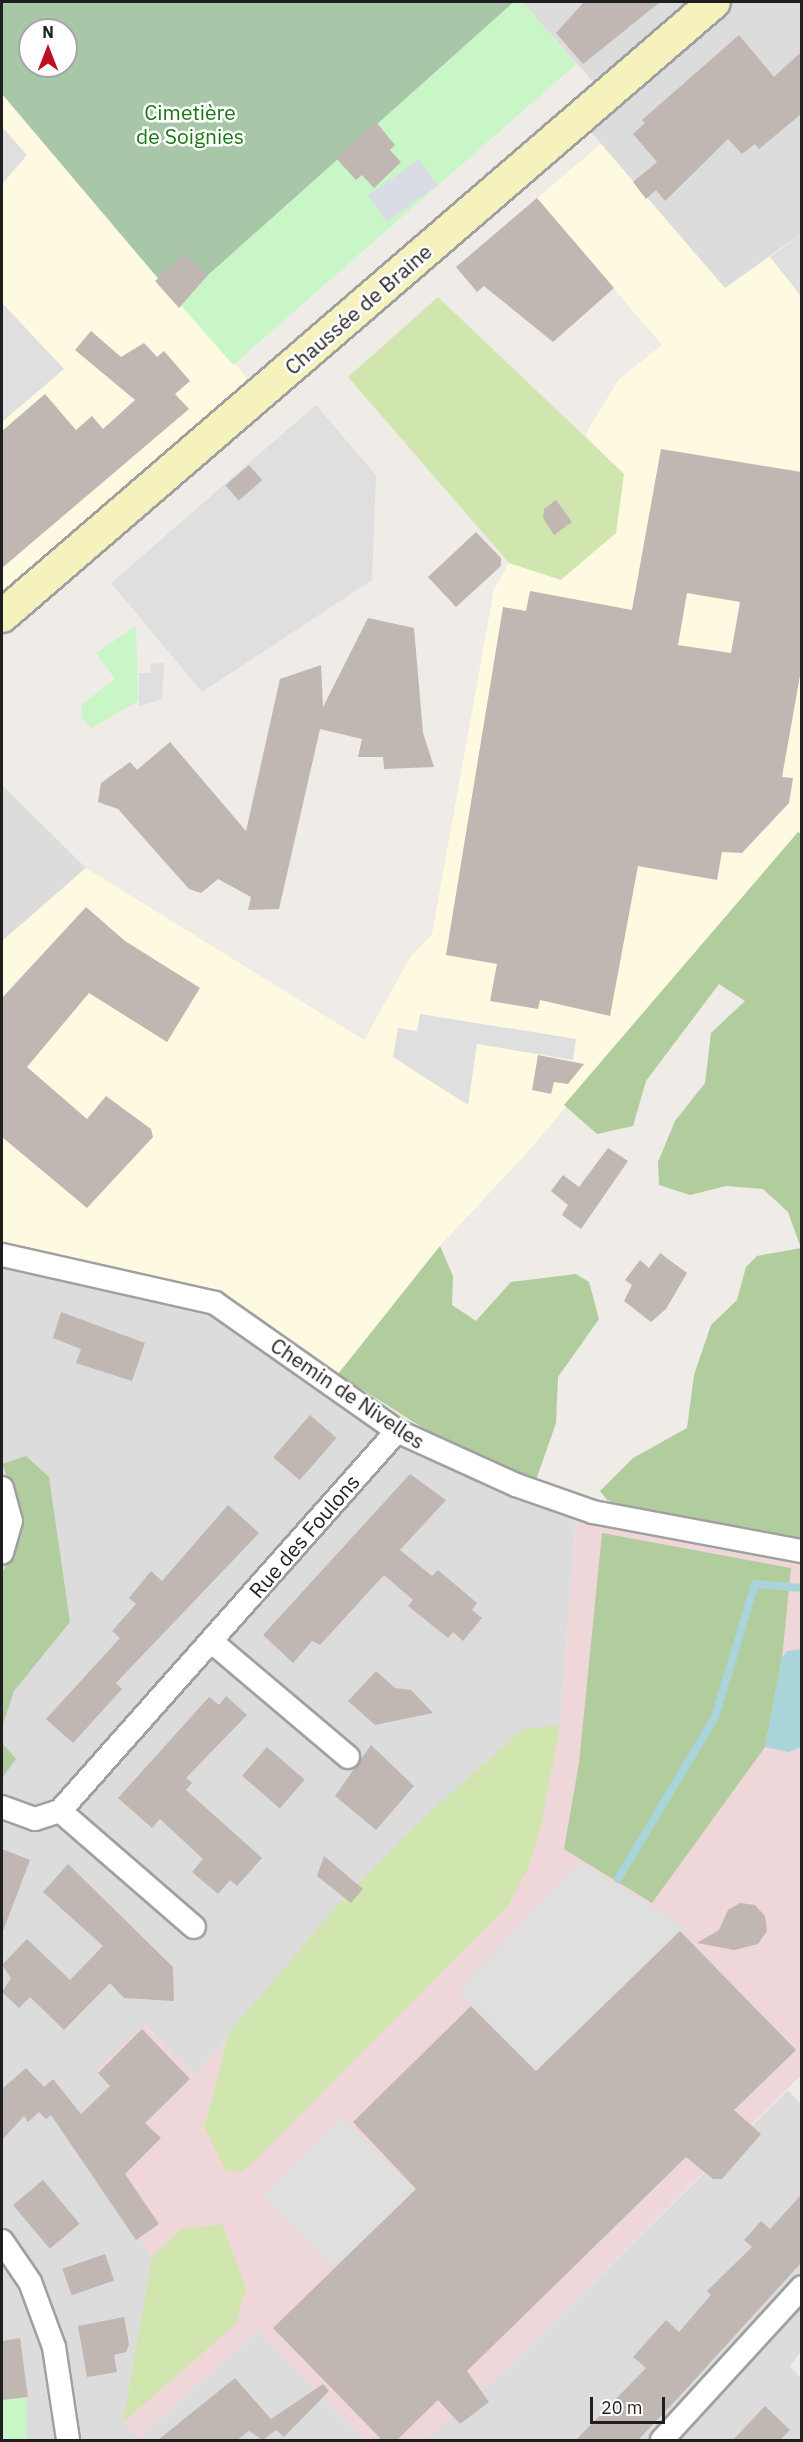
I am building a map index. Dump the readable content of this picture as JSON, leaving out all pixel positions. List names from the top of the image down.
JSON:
{
  "streets": {
    "street": ["Chaussée de Braine", "Chemin de Nivelles", "Rue des Foulons"]
  },
  "crossings": [
    ["Chemin de Nivelles", "Rue des Foulons"]
  ],
  "parks": ["Cimetière de Soignies"],
  "scale_bar": "20 m",
  "north": "top"
}
